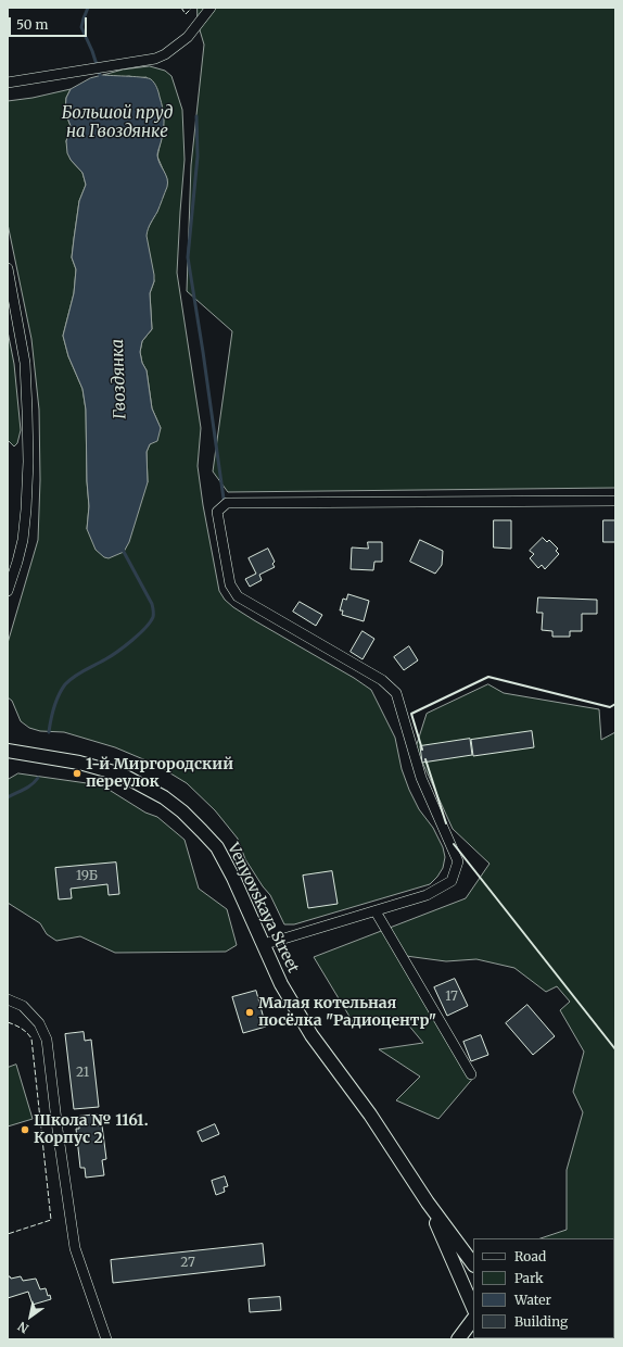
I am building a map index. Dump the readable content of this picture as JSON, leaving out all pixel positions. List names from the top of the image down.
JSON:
{
  "streets": {
    "street": ["Venyovskaya Street"]
  },
  "water": ["Большой пруд на Гвоздянке", "Гвоздянка"],
  "places": ["1-й Миргородский переулок", "Малая котельная посёлка \"Радиоцентр\"", "Школа № 1161. Корпус 2"],
  "house_numbers": [
    "19Б",
    "17",
    "21",
    "27"
  ],
  "legend": [
    "Road",
    "Park",
    "Water",
    "Building"
  ],
  "scale_bar": "50 m",
  "north": "bottom left"
}
